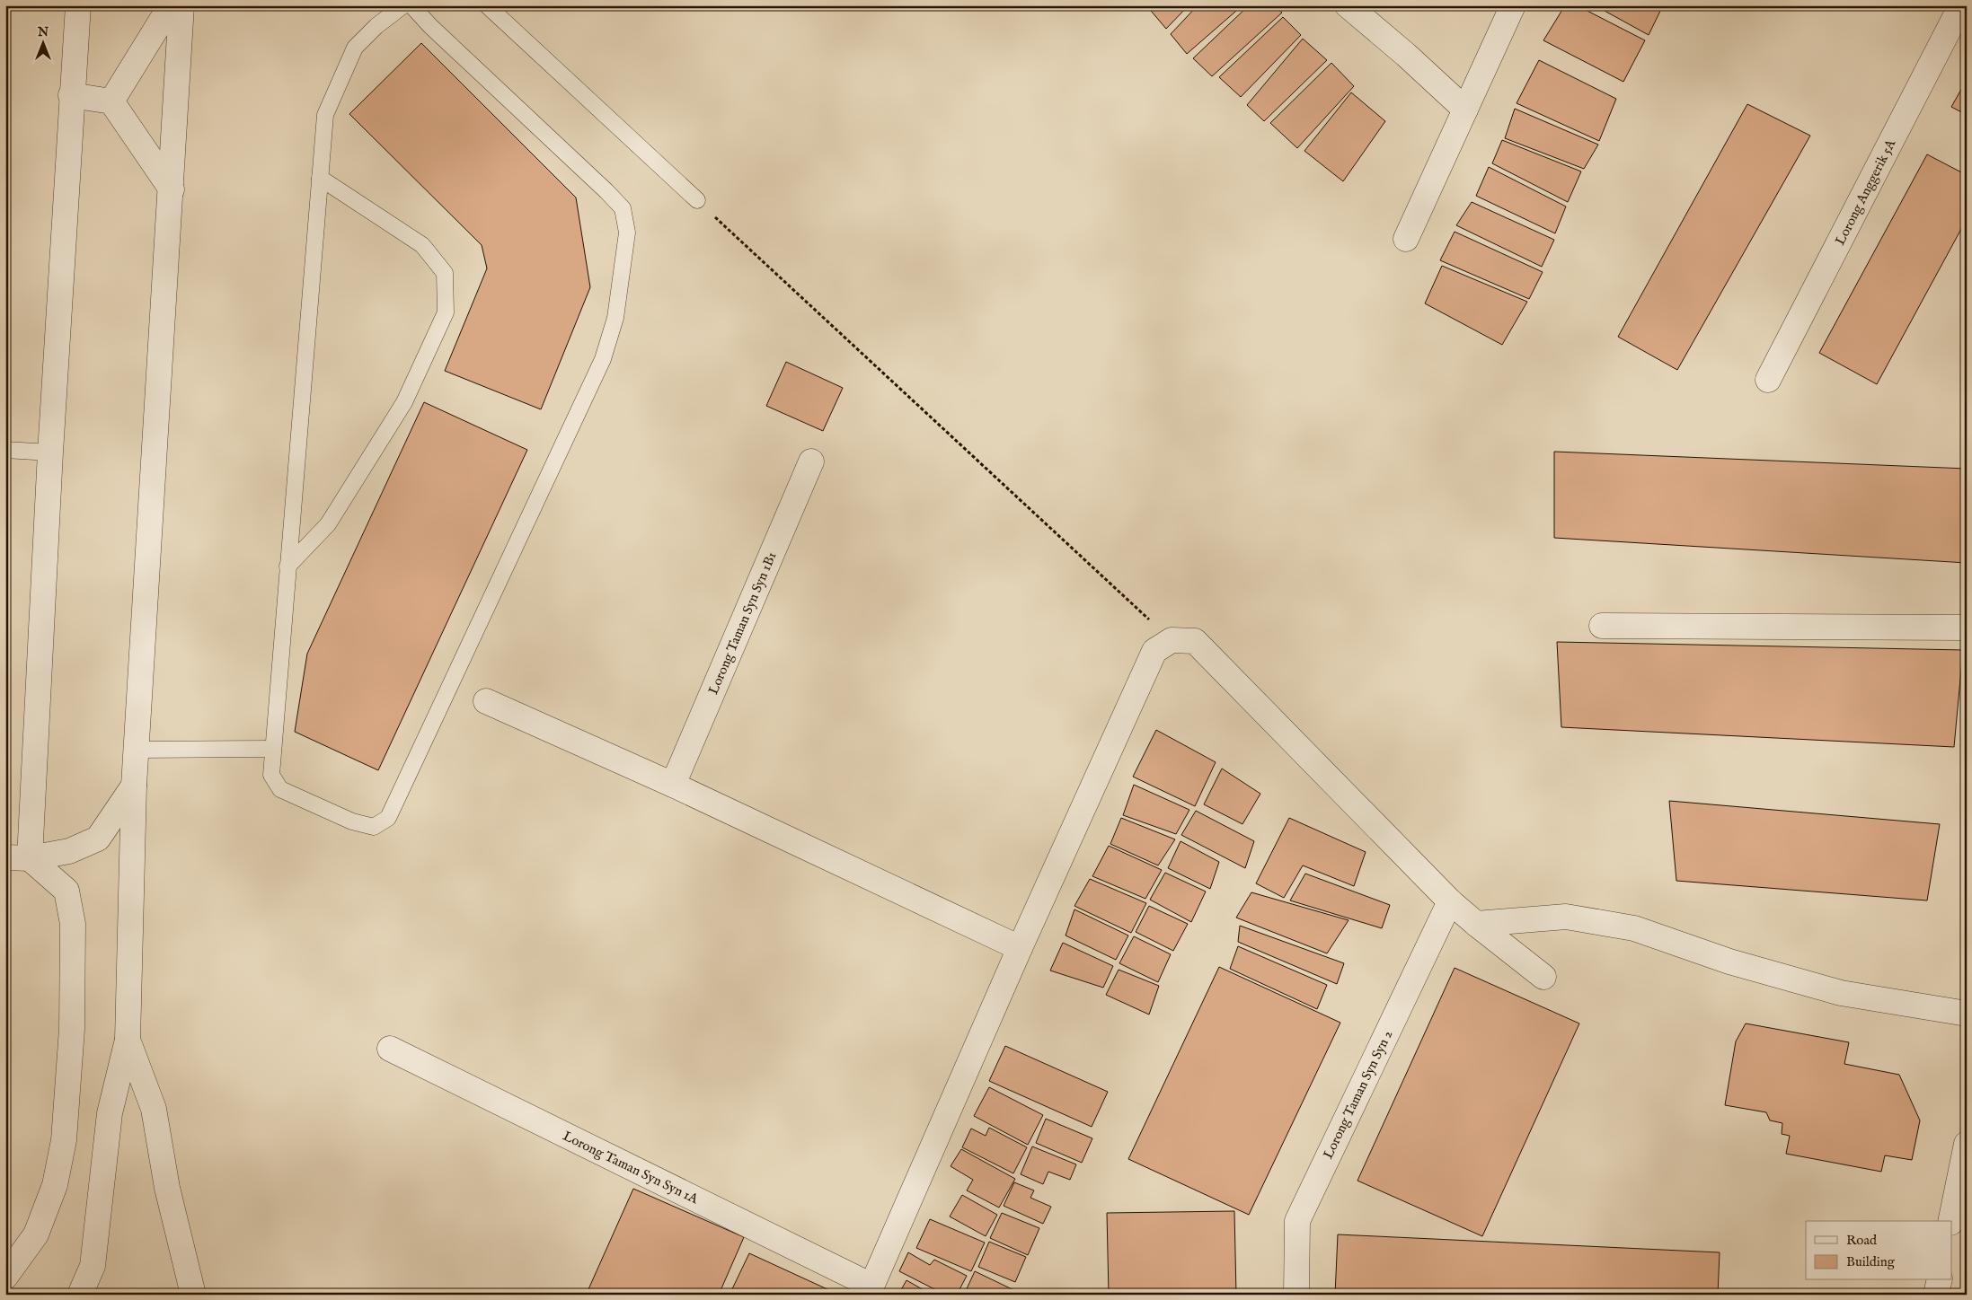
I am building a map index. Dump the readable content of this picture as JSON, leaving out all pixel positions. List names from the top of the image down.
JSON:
{
  "streets": {
    "street": [
      "Lorong Anggerik 5A",
      "Lorong Taman Syn Syn 1B1",
      "Lorong Taman Syn Syn 2",
      "Lorong Taman Syn Syn 1A"
    ]
  },
  "legend": ["Road", "Building"],
  "north": "top"
}
